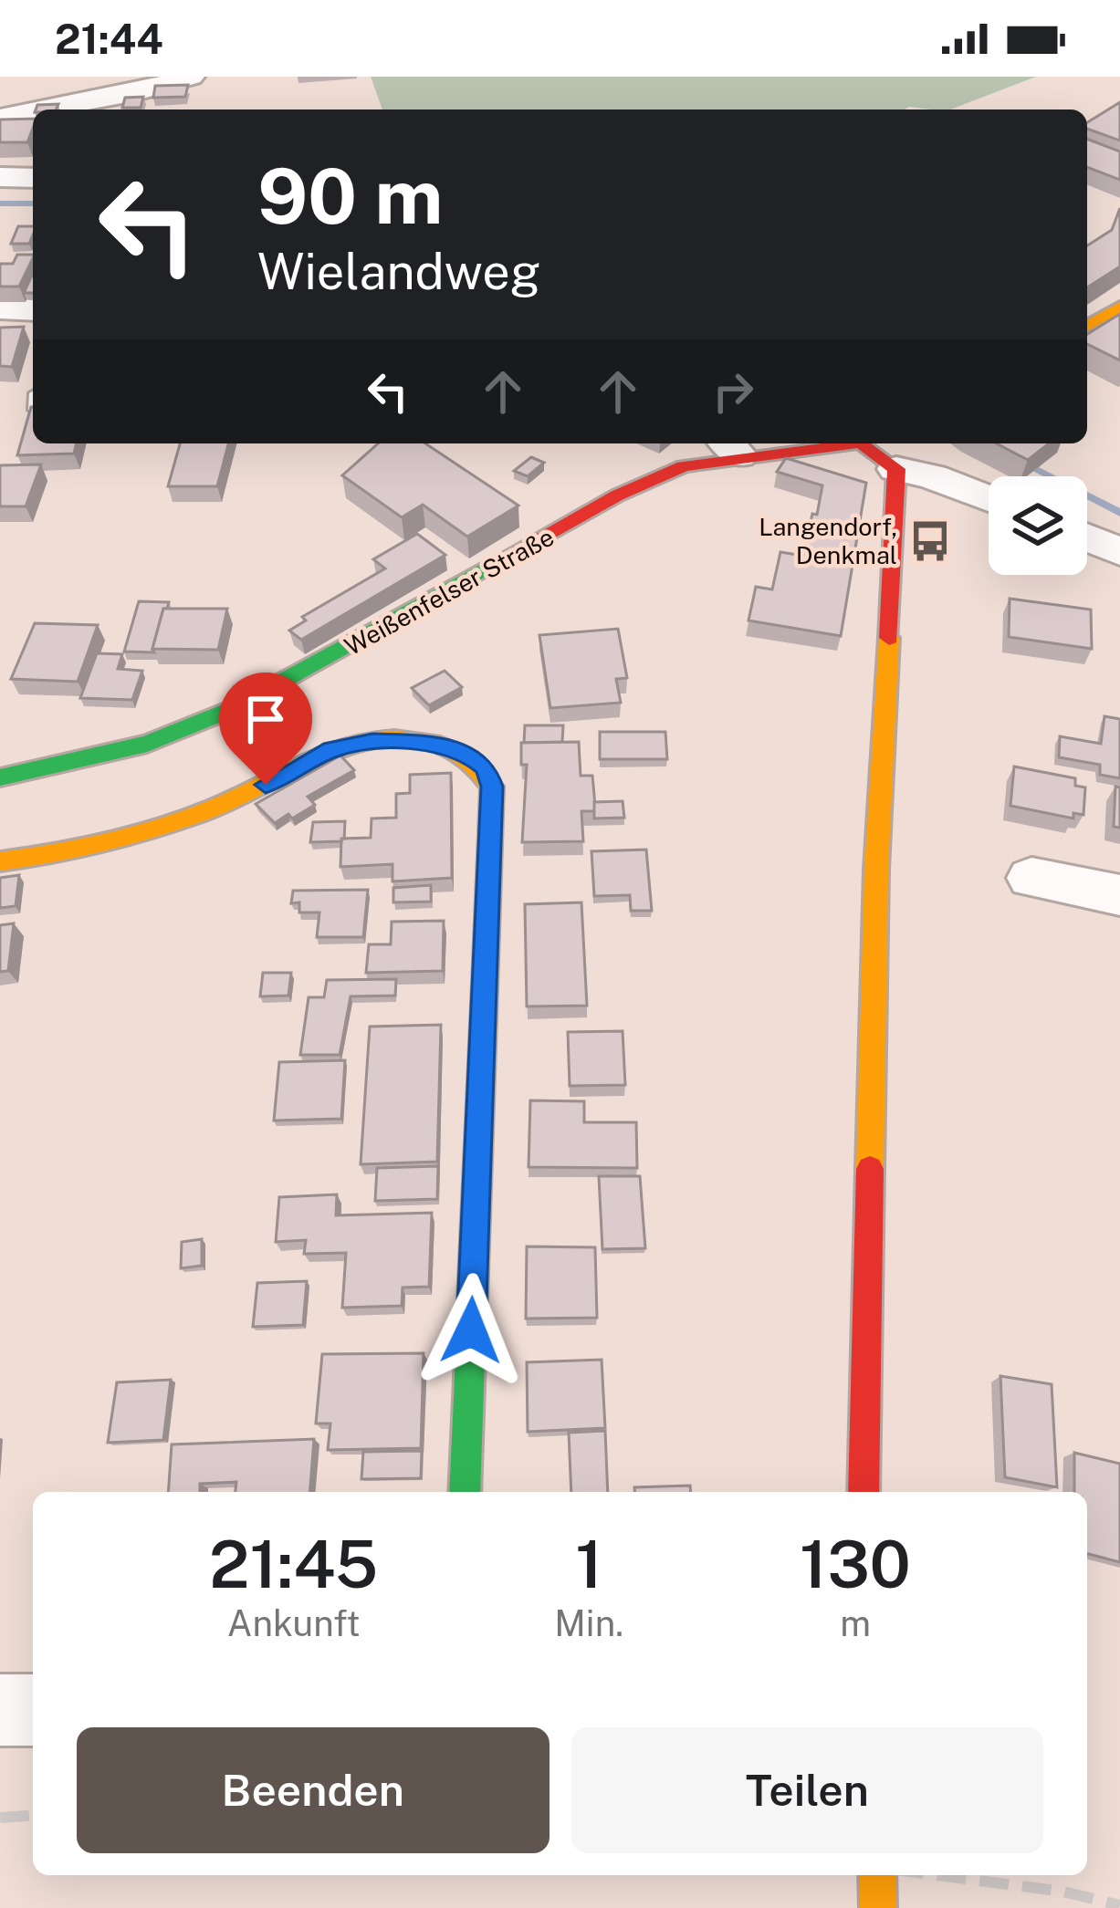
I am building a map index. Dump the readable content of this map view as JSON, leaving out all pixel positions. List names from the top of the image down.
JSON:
{
  "streets": {
    "street": ["Weißenfelser Straße"]
  },
  "places": {
    "bus stop": ["Langendorf, Denkmal"]
  },
  "page": {
    "status": "21:44",
    "turn": ["90 m", "Wielandweg"],
    "eta": [
      "21:45",
      "Ankunft",
      "1",
      "Min.",
      "130",
      "m"
    ],
    "buttons": ["Beenden", "Teilen"]
  }
}
